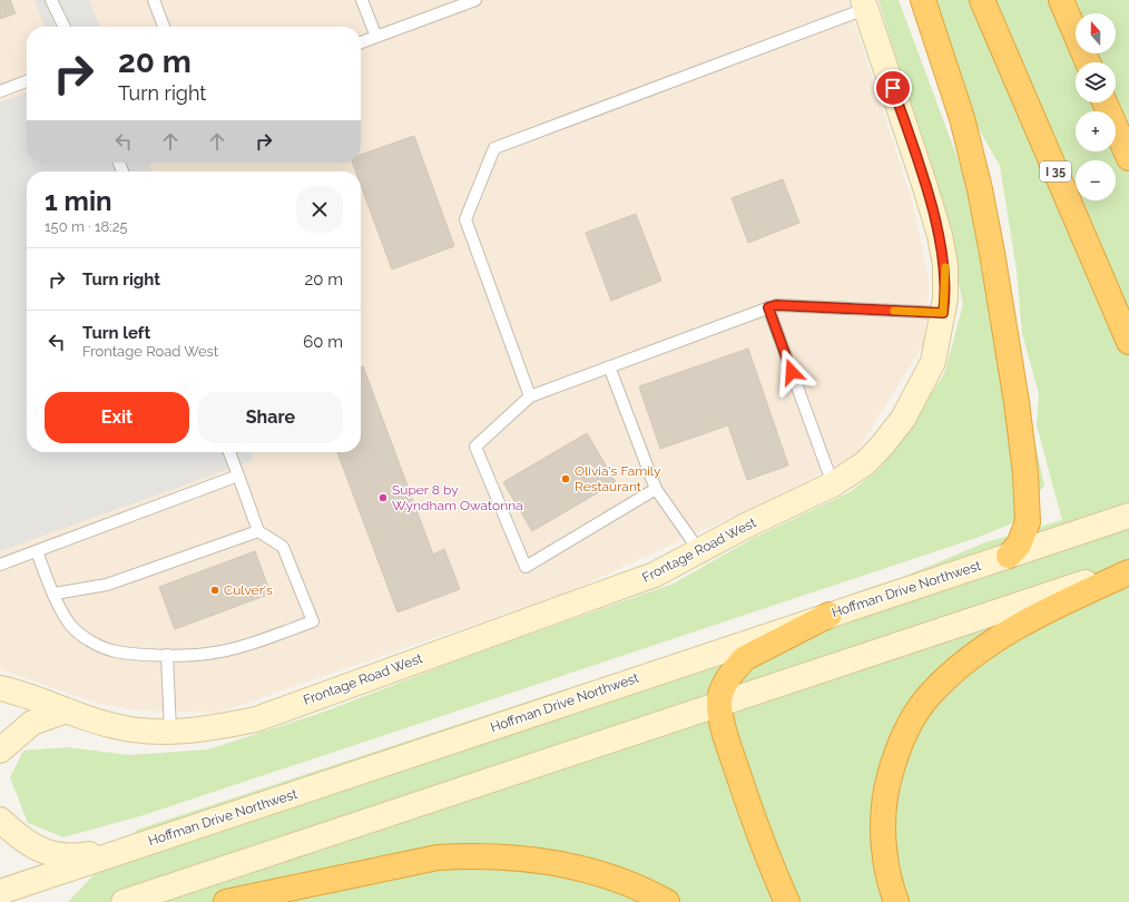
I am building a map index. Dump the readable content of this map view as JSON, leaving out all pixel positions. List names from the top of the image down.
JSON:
{
  "streets": {
    "highway": ["I 35"],
    "main road": ["Frontage Road West", "Hoffman Drive Northwest"]
  },
  "places": ["Olivia's Family Restaurant", "Super 8 by Wyndham Owatonna", "Culver's"],
  "north": "top",
  "page": {
    "map_buttons": ["+", "−"],
    "turn": ["20 m", "Turn right"],
    "heading": ["1 min", "150 m · 18:25"],
    "list": [
      {
        "name": "Turn right",
        "value": "20 m"
      },
      {
        "name": "Turn left",
        "note": "Frontage Road West",
        "value": "60 m"
      }
    ],
    "buttons": ["Exit", "Share"]
  }
}
